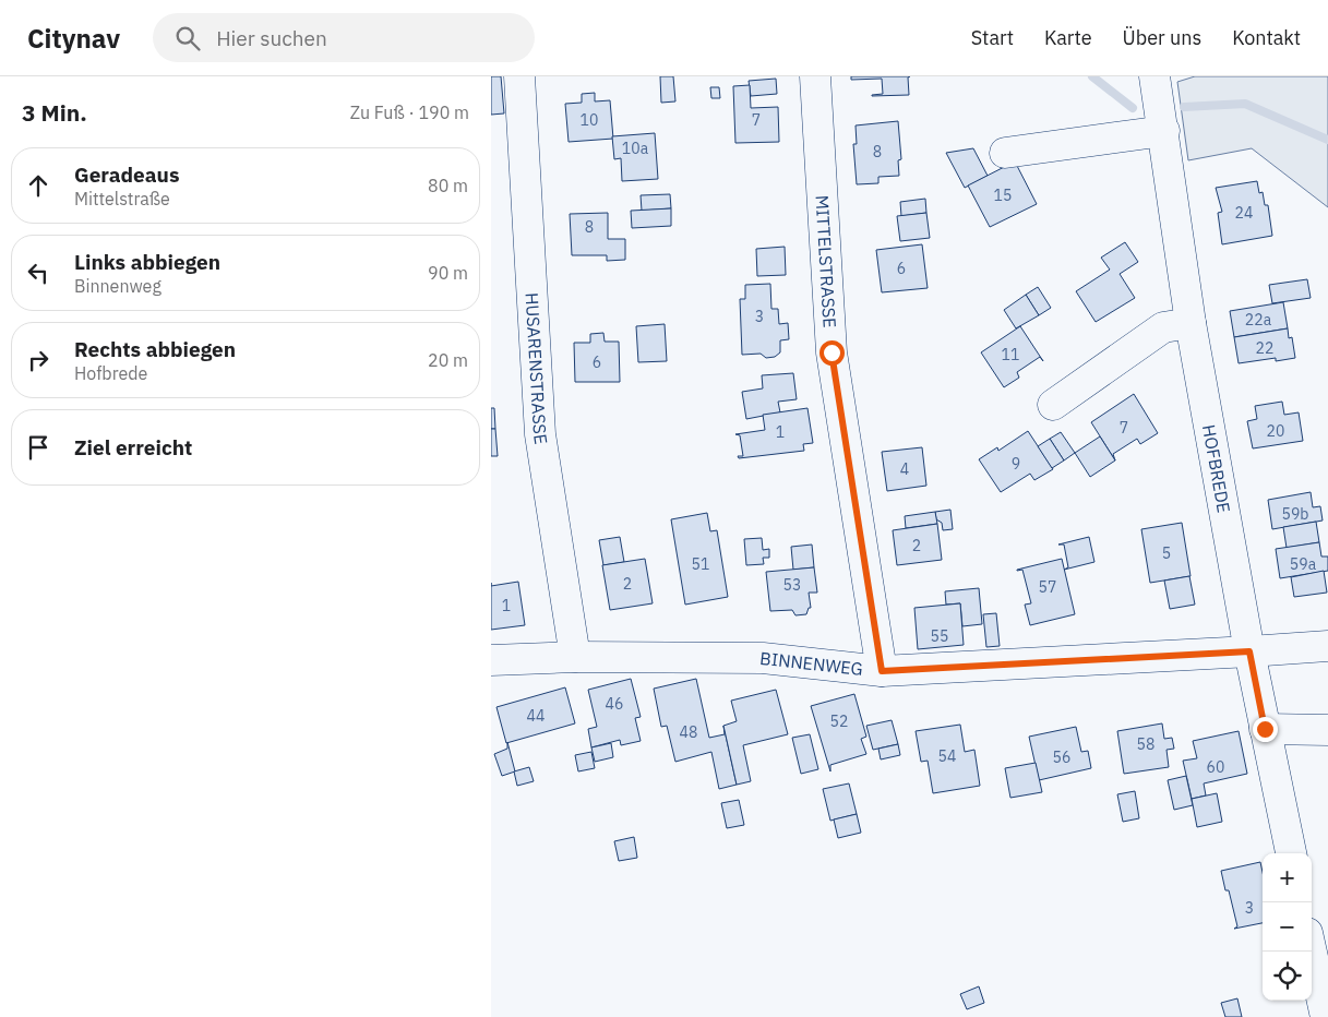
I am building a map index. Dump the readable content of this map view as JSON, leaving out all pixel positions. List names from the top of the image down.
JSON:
{
  "streets": {
    "street": [
      "MITTELSTRASSE",
      "HUSARENSTRASSE",
      "HOFBREDE",
      "BINNENWEG"
    ]
  },
  "crossings": [
    ["MITTELSTRASSE", "BINNENWEG"],
    ["HUSARENSTRASSE", "BINNENWEG"],
    ["HOFBREDE", "BINNENWEG"]
  ],
  "house_numbers": [
    "10",
    "7",
    "10a",
    "8",
    "15",
    "24",
    "8",
    "6",
    "3",
    "22a",
    "22",
    "11",
    "6",
    "7",
    "20",
    "1",
    "9",
    "4",
    "59b",
    "2",
    "5",
    "51",
    "59a",
    "2",
    "53",
    "57",
    "1",
    "55",
    "46",
    "44",
    "52",
    "48",
    "58",
    "54",
    "56",
    "60",
    "3"
  ],
  "page": {
    "header": "Citynav",
    "search": "Hier suchen",
    "nav": [
      "Start",
      "Karte",
      "Über uns",
      "Kontakt"
    ],
    "heading": ["3 Min.", "Zu Fuß · 190 m"],
    "list": [
      ["Geradeaus", "Mittelstraße", "80 m"],
      ["Links abbiegen", "Binnenweg", "90 m"],
      ["Rechts abbiegen", "Hofbrede", "20 m"],
      "Ziel erreicht"
    ],
    "map_buttons": ["+", "−"]
  }
}
